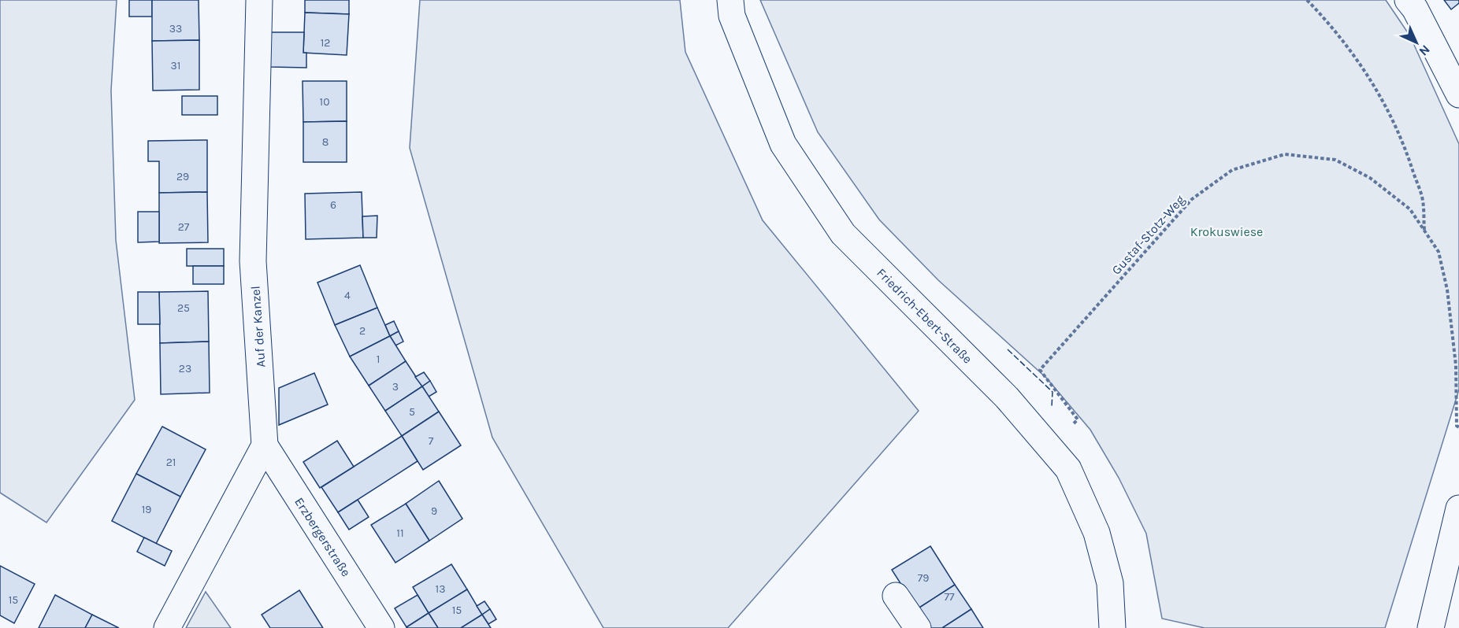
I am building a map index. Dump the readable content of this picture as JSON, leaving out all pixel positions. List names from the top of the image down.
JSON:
{
  "streets": {
    "street": ["Friedrich-Ebert-Straße", "Auf der Kanzel", "Erzbergerstraße"],
    "path": ["Gustaf-Stotz-Weg"]
  },
  "crossings": [
    ["Gustaf-Stotz-Weg", "Friedrich-Ebert-Straße"],
    ["Auf der Kanzel", "Erzbergerstraße"]
  ],
  "parks": ["Krokuswiese"],
  "house_numbers": [
    "33",
    "12",
    "31",
    "10",
    "8",
    "29",
    "6",
    "27",
    "4",
    "25",
    "2",
    "1",
    "23",
    "3",
    "5",
    "7",
    "21",
    "19",
    "9",
    "11",
    "79",
    "13",
    "77",
    "15",
    "15"
  ],
  "north": "bottom right"
}
